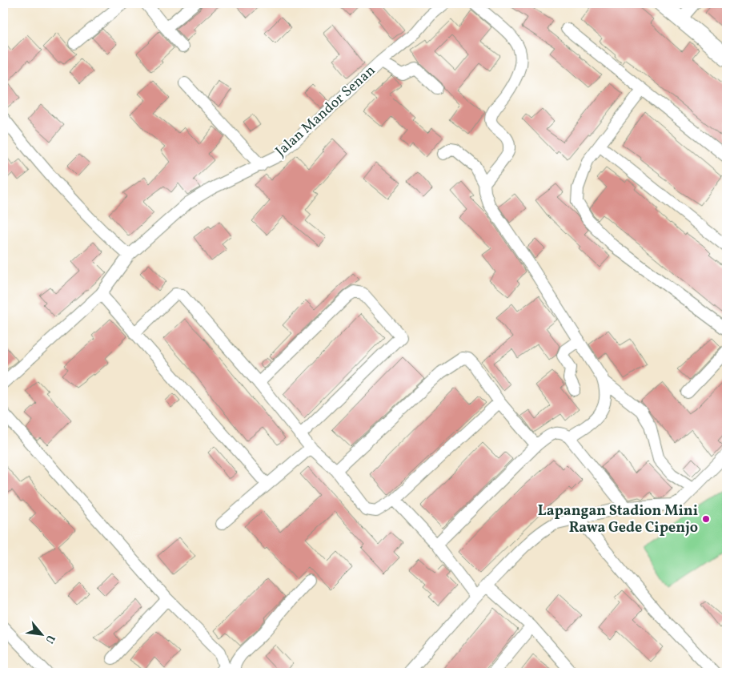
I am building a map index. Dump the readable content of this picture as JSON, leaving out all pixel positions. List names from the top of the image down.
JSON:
{
  "streets": {
    "street": ["Jalan Mandor Senan"]
  },
  "places": ["Lapangan Stadion Mini Rawa Gede Cipenjo"],
  "north": "bottom right"
}
